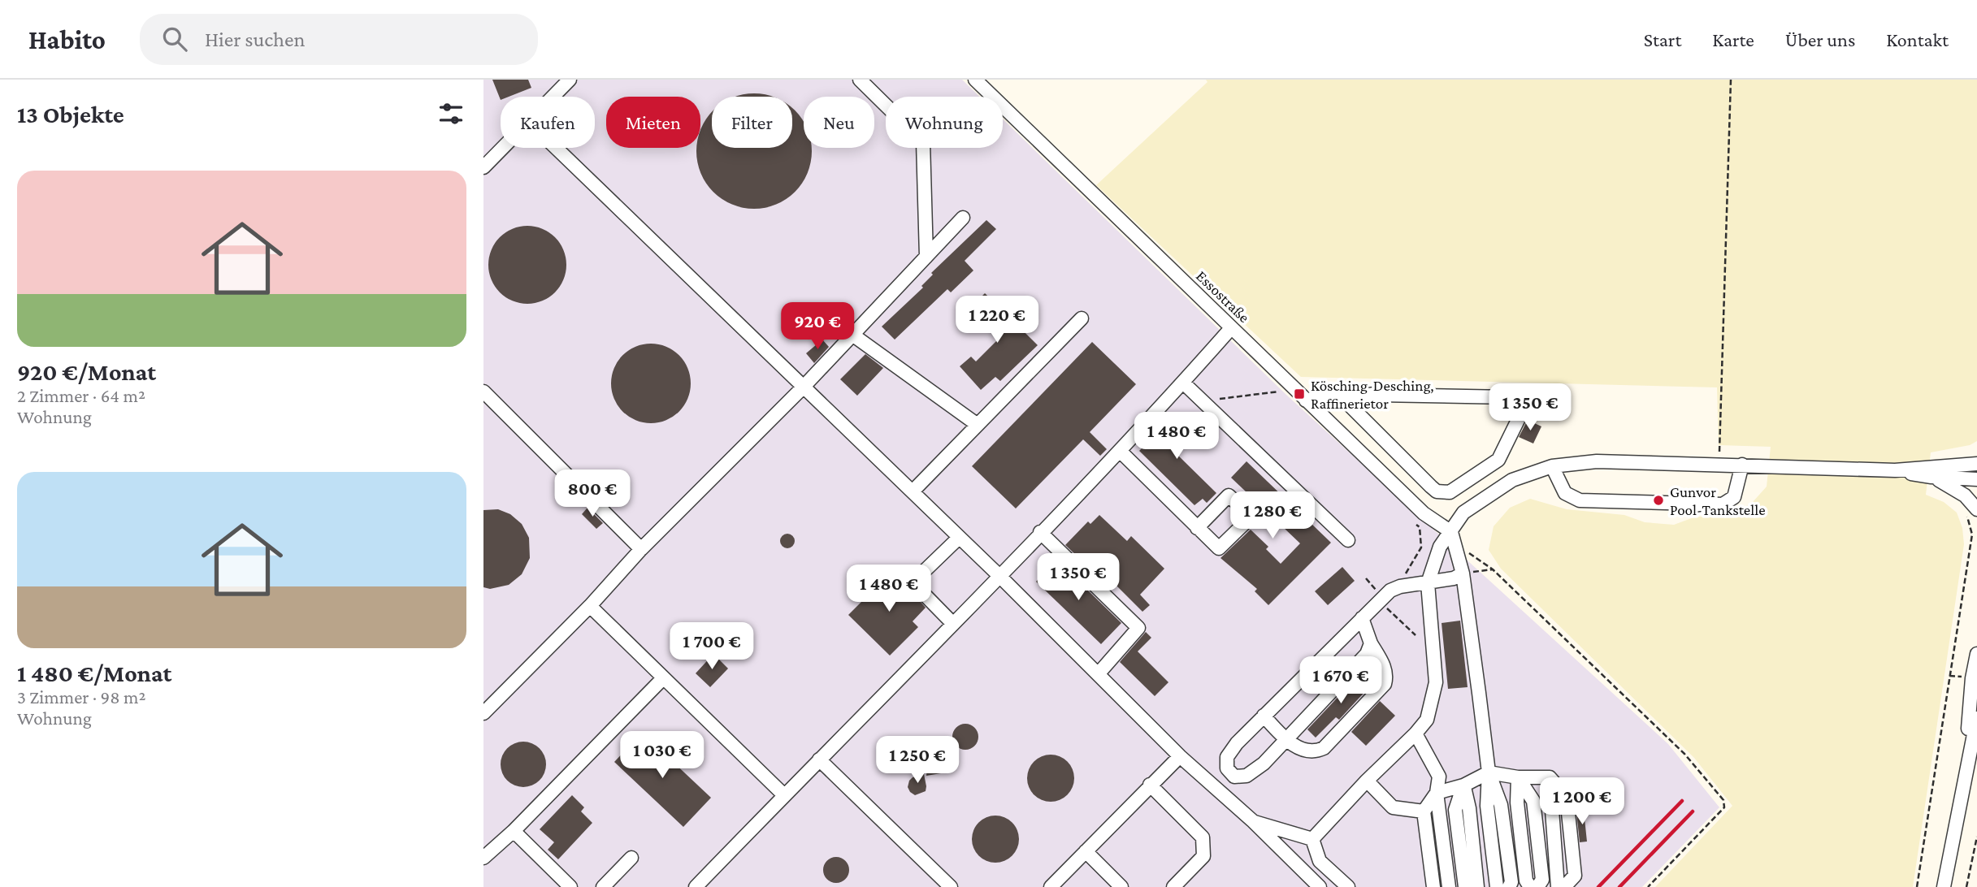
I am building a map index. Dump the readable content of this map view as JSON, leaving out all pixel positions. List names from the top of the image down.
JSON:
{
  "streets": {
    "street": ["Essostraße"]
  },
  "places": {
    "transit": ["Kösching-Desching, Raffinerietor"],
    "other": ["Gunvor Pool-Tankstelle"]
  },
  "page": {
    "header": "Habito",
    "search": "Hier suchen",
    "nav": [
      "Start",
      "Karte",
      "Über uns",
      "Kontakt"
    ],
    "heading": "13 Objekte",
    "chip": [
      "Kaufen",
      "Mieten",
      "Filter",
      "Neu",
      "Wohnung"
    ],
    "list": [
      {
        "name": "920 €/Monat",
        "note": "2 Zimmer · 64 m² · Wohnung"
      },
      {
        "name": "1 480 €/Monat",
        "note": "3 Zimmer · 98 m² · Wohnung"
      }
    ],
    "price": [
      "1 220 €",
      "920 €",
      "1 350 €",
      "1 480 €",
      "800 €",
      "1 280 €",
      "1 350 €",
      "1 480 €",
      "1 700 €",
      "1 670 €",
      "1 030 €",
      "1 250 €",
      "1 200 €"
    ]
  }
}
